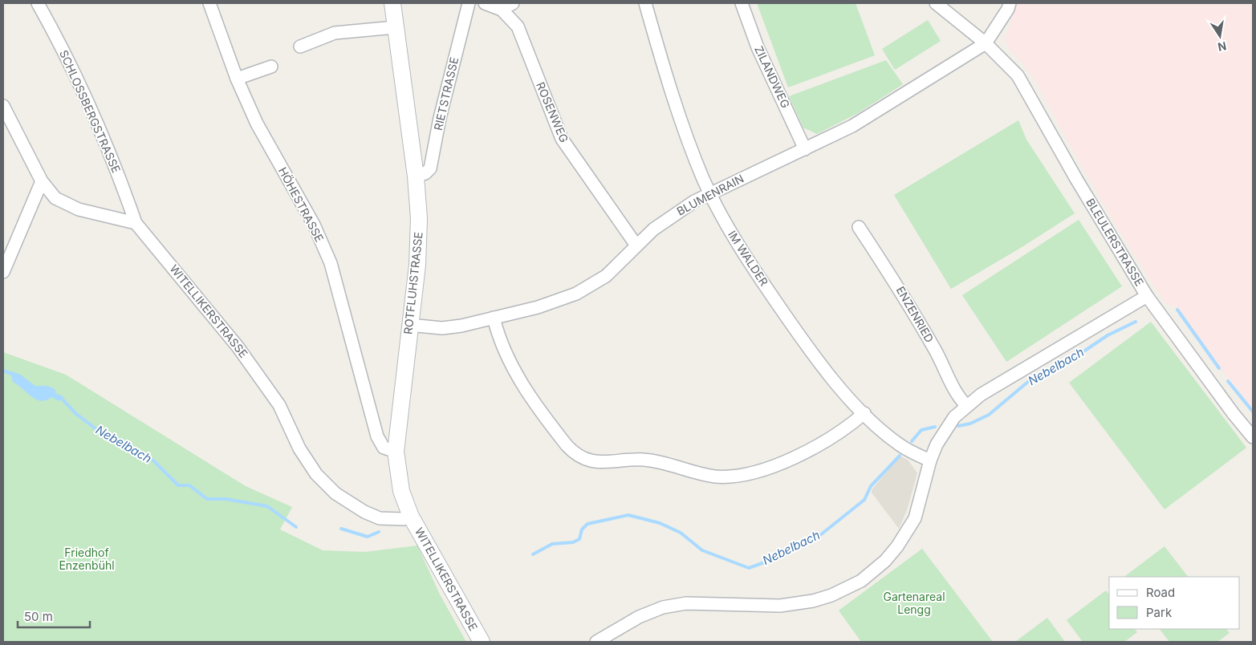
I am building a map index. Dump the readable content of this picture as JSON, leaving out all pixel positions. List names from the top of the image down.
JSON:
{
  "streets": {
    "main road": ["ROTFLUHSTRASSE", "WITELLIKERSTRASSE"],
    "street": [
      "ZILANDWEG",
      "RIETSTRASSE",
      "SCHLOSSBERGSTRASSE",
      "ROSENWEG",
      "BLUMENRAIN",
      "HÖHESTRASSE",
      "BLEULERSTRASSE",
      "IM WALDER",
      "ENZENRIED"
    ]
  },
  "crossings": [
    ["ZILANDWEG", "BLUMENRAIN"],
    ["RIETSTRASSE", "ROTFLUHSTRASSE"],
    ["SCHLOSSBERGSTRASSE", "WITELLIKERSTRASSE"],
    ["ROSENWEG", "BLUMENRAIN"],
    ["BLUMENRAIN", "BLEULERSTRASSE"],
    ["BLUMENRAIN", "IM WALDER"],
    ["BLUMENRAIN", "ROTFLUHSTRASSE"],
    ["HÖHESTRASSE", "ROTFLUHSTRASSE"],
    ["ROTFLUHSTRASSE", "WITELLIKERSTRASSE"]
  ],
  "water": ["Nebelbach"],
  "parks": ["Friedhof Enzenbühl", "Gartenareal Lengg"],
  "legend": ["Road", "Park"],
  "scale_bar": "50 m",
  "north": "bottom"
}
